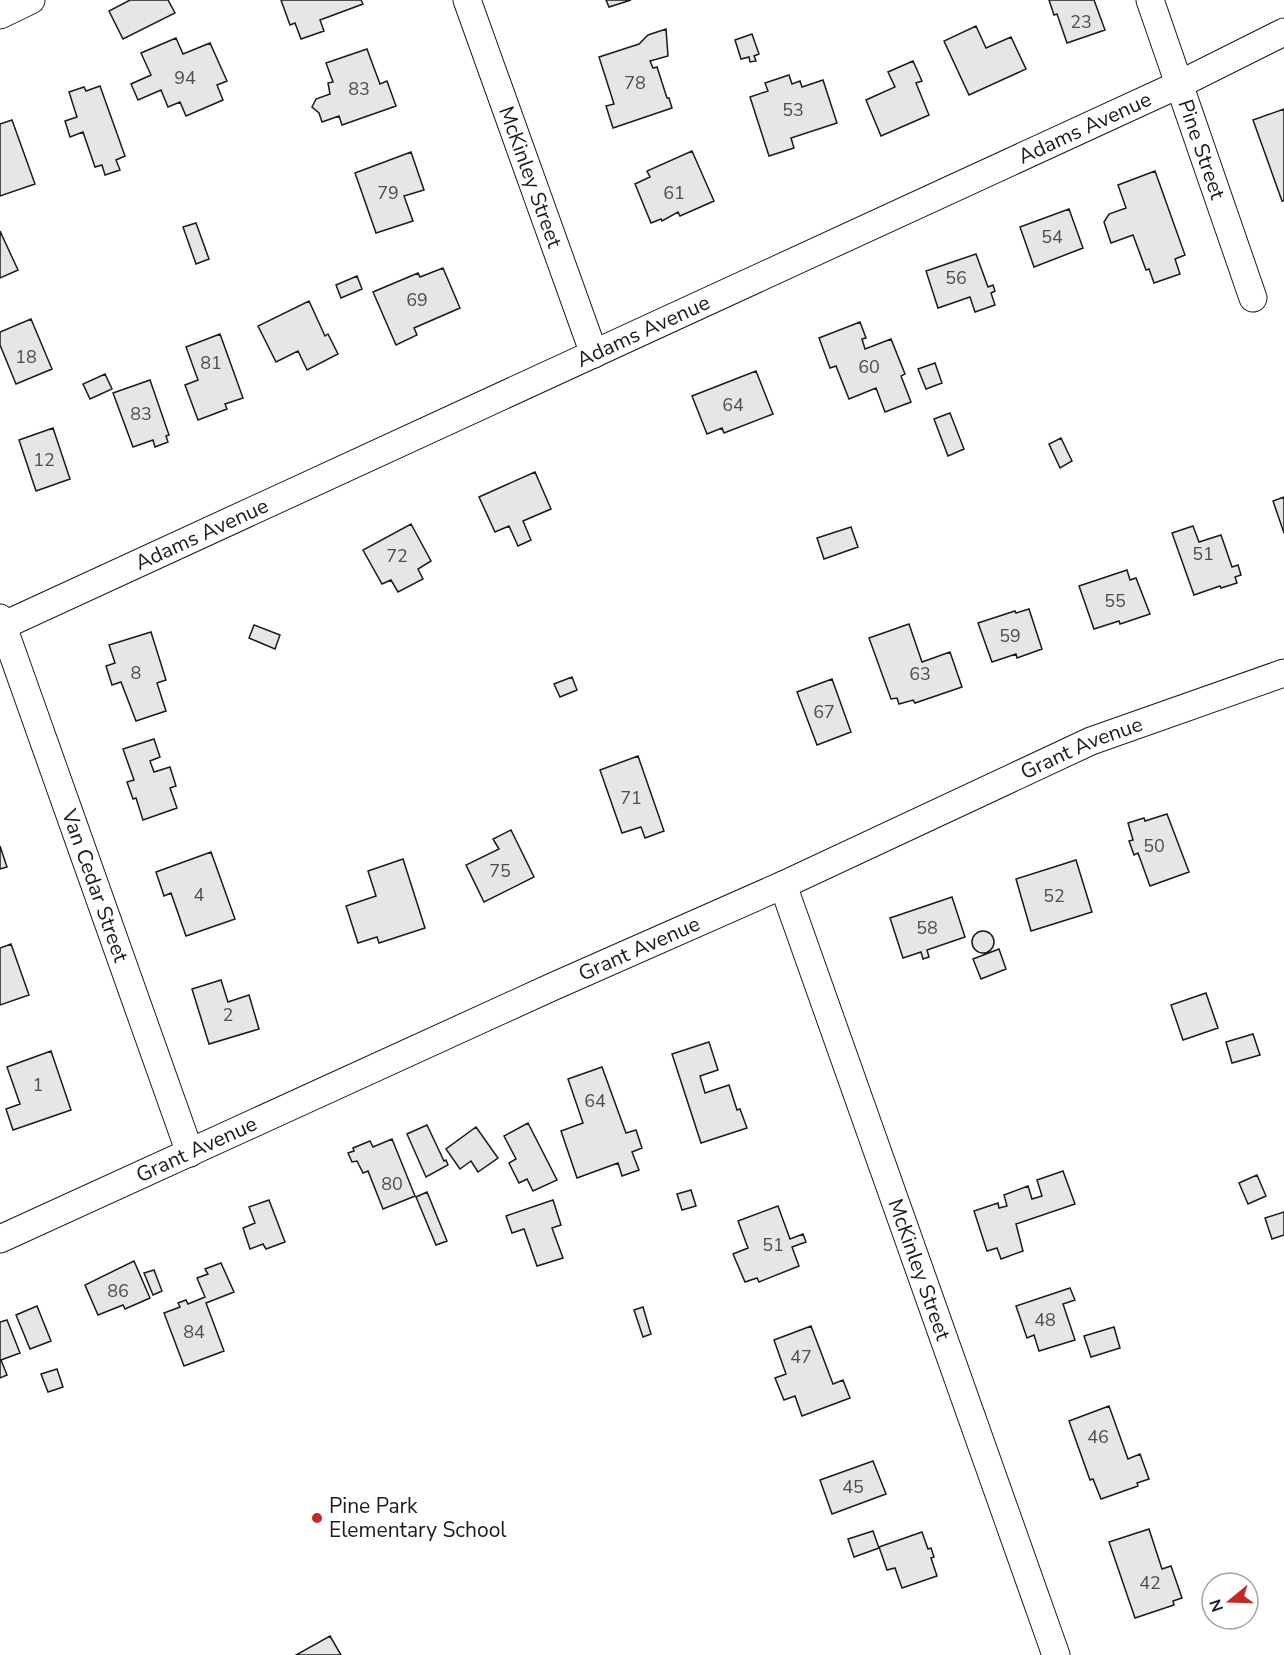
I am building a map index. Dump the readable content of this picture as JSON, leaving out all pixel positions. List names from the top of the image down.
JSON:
{
  "streets": {
    "street": [
      "Adams Avenue",
      "Pine Street",
      "McKinley Street",
      "Grant Avenue",
      "Van Cedar Street"
    ]
  },
  "crossings": [
    ["Adams Avenue", "Pine Street"],
    ["Adams Avenue", "McKinley Street"],
    ["Adams Avenue", "Van Cedar Street"],
    ["McKinley Street", "Grant Avenue"],
    ["Grant Avenue", "Van Cedar Street"]
  ],
  "places": ["Pine Park Elementary School"],
  "house_numbers": [
    "23",
    "94",
    "78",
    "83",
    "53",
    "79",
    "61",
    "54",
    "56",
    "69",
    "18",
    "81",
    "60",
    "64",
    "83",
    "12",
    "51",
    "72",
    "55",
    "59",
    "8",
    "63",
    "67",
    "71",
    "50",
    "75",
    "4",
    "52",
    "58",
    "2",
    "1",
    "64",
    "80",
    "51",
    "86",
    "48",
    "84",
    "47",
    "46",
    "45",
    "42"
  ],
  "north": "left"
}
